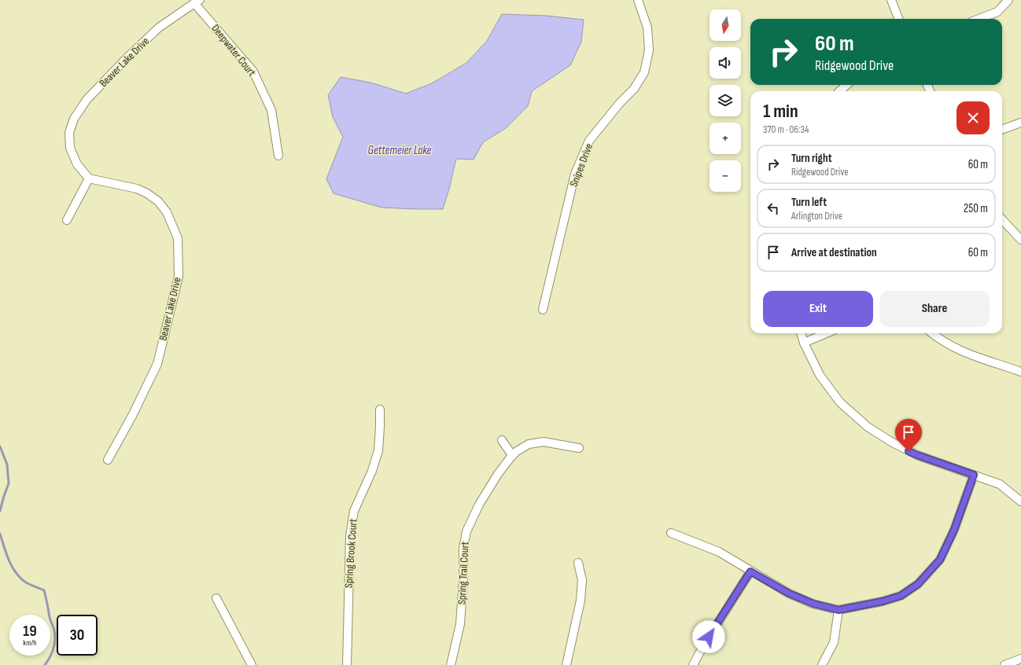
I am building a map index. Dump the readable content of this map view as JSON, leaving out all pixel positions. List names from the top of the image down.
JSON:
{
  "streets": {
    "street": [
      "Deepwater Court",
      "Beaver Lake Drive",
      "Snipes Drive",
      "Spring Brook Court",
      "Spring Trail Court"
    ]
  },
  "crossings": [
    ["Deepwater Court", "Beaver Lake Drive"]
  ],
  "water": ["Gettemeier Lake"],
  "north": "bottom",
  "page": {
    "map_buttons": ["+", "−"],
    "turn": ["60 m", "Ridgewood Drive"],
    "heading": ["1 min", "370 m · 06:34"],
    "list": [
      {
        "name": "Turn right",
        "note": "Ridgewood Drive",
        "value": "60 m"
      },
      {
        "name": "Turn left",
        "note": "Arlington Drive",
        "value": "250 m"
      },
      {
        "name": "Arrive at destination",
        "value": "60 m"
      }
    ],
    "buttons": ["Exit", "Share"],
    "speed": "19 km/h",
    "limit": "30"
  }
}
